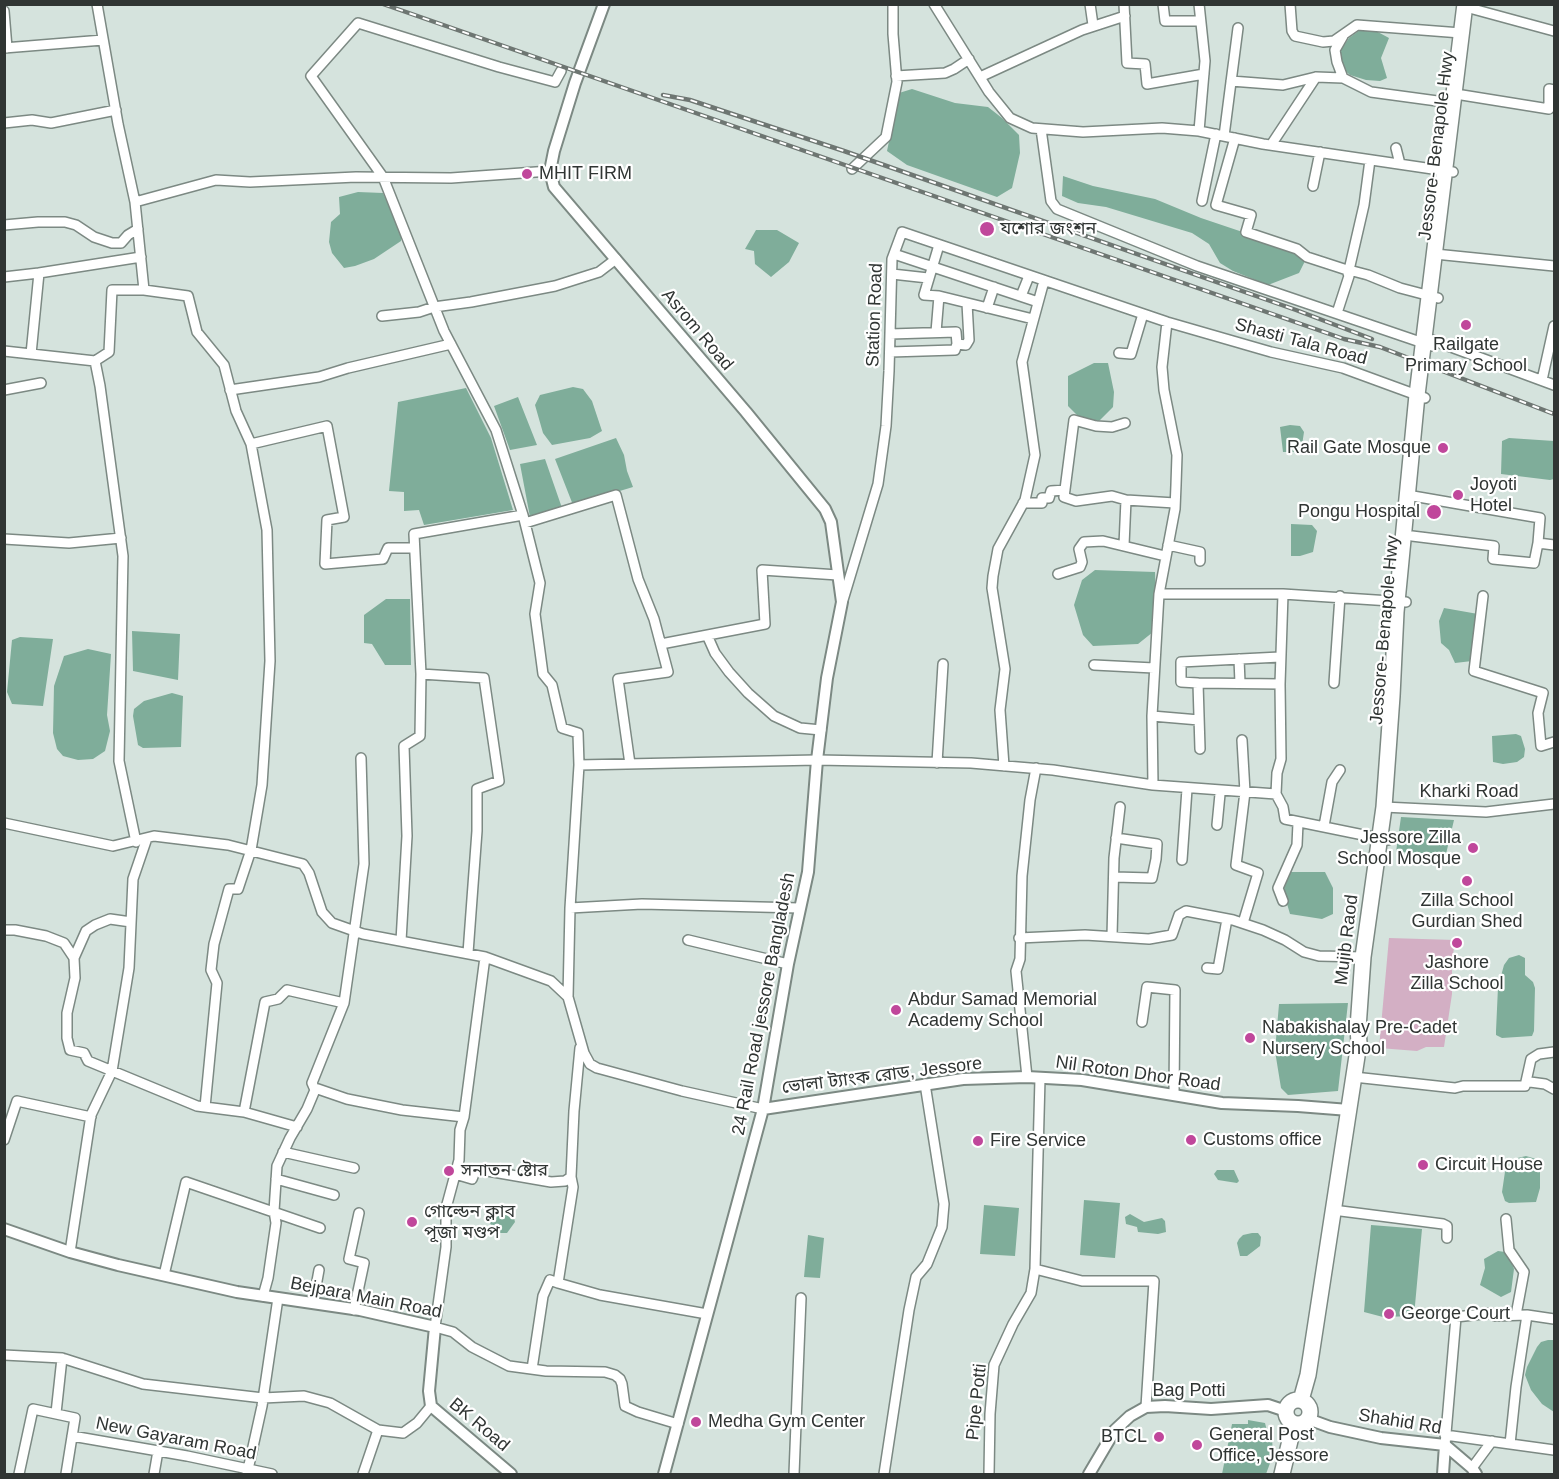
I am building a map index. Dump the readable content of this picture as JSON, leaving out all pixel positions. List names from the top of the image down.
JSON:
{
  "streets": {
    "highway": ["Jessore- Benapole Hwy", "Mujib Raod"],
    "street": [
      "Station Road",
      "Asrom Road",
      "Shasti Tala Road",
      "Kharki Road",
      "24 Rail Road jessore Bangladesh",
      "Nil Roton Dhor Road",
      "ভোলা ট্যাংক রোড, Jessore",
      "Bejpara Main Road",
      "Bag Potti",
      "Pipe Potti",
      "Shahid Rd",
      "BK Road",
      "New Gayaram Road"
    ]
  },
  "crossings": [
    ["Jessore- Benapole Hwy", "Shasti Tala Road"],
    ["Station Road", "Asrom Road"],
    ["Station Road", "Shasti Tala Road"],
    ["Station Road", "24 Rail Road jessore Bangladesh"],
    ["Asrom Road", "24 Rail Road jessore Bangladesh"],
    ["Mujib Raod", "Nil Roton Dhor Road"],
    ["Mujib Raod", "Bag Potti"],
    ["Mujib Raod", "Shahid Rd"],
    ["24 Rail Road jessore Bangladesh", "ভোলা ট্যাংক রোড, Jessore"],
    ["24 Rail Road jessore Bangladesh", "Bejpara Main Road"],
    ["Nil Roton Dhor Road", "ভোলা ট্যাংক রোড, Jessore"],
    ["Nil Roton Dhor Road", "Pipe Potti"],
    ["Bejpara Main Road", "BK Road"],
    ["Bag Potti", "Shahid Rd"]
  ],
  "places": [
    "MHIT FIRM",
    "যশোর জংশন",
    "Railgate Primary School",
    "Rail Gate Mosque",
    "Joyoti Hotel",
    "Pongu Hospital",
    "Jessore Zilla School Mosque",
    "Zilla School Gurdian Shed",
    "Jashore Zilla School",
    "Abdur Samad Memorial Academy School",
    "Nabakishalay Pre-Cadet Nursery School",
    "Customs office",
    "Fire Service",
    "Circuit House",
    "সনাতন ষ্টোর",
    "গোল্ডেন ক্লাব পূজা মণ্ডপ",
    "George Court",
    "Medha Gym Center",
    "BTCL",
    "General Post Office, Jessore"
  ]
}
